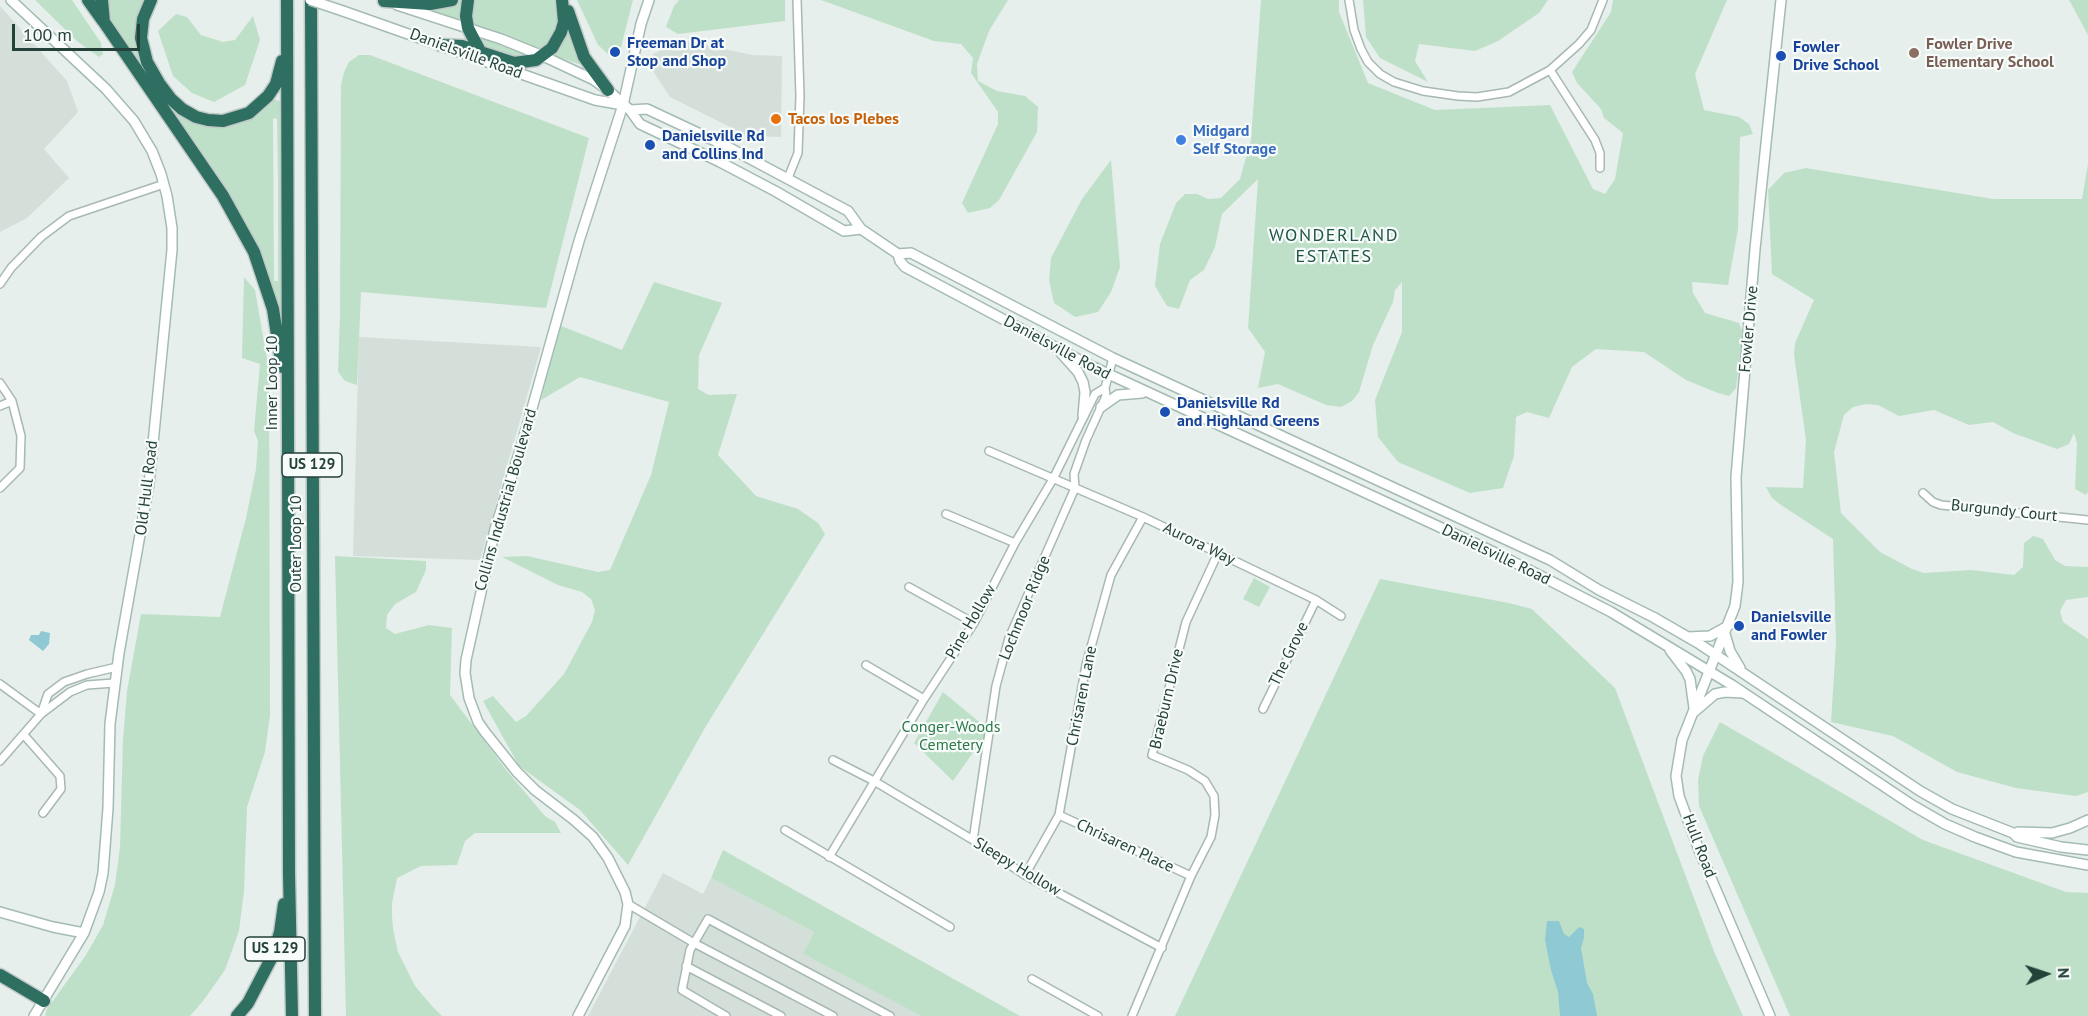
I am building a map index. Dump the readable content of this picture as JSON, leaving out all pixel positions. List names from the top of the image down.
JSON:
{
  "streets": {
    "highway": ["Inner Loop 10", "US 129", "Outer Loop 10"],
    "main road": [
      "Danielsville Road",
      "Fowler Drive",
      "Old Hull Road",
      "Collins Industrial Boulevard",
      "Hull Road"
    ],
    "street": [
      "Burgundy Court",
      "Aurora Way",
      "Lochmoor Ridge",
      "Pine Hollow",
      "The Grove",
      "Chrisaren Lane",
      "Braeburn Drive",
      "Chrisaren Place",
      "Sleepy Hollow"
    ]
  },
  "crossings": [
    ["Danielsville Road", "Fowler Drive"],
    ["Danielsville Road", "Collins Industrial Boulevard"],
    ["Danielsville Road", "Outer Loop 10"],
    ["Danielsville Road", "Hull Road"],
    ["Fowler Drive", "Hull Road"],
    ["Inner Loop 10", "US 129"],
    ["Aurora Way", "Lochmoor Ridge"],
    ["Aurora Way", "Pine Hollow"],
    ["Aurora Way", "The Grove"],
    ["Aurora Way", "Chrisaren Lane"],
    ["Aurora Way", "Braeburn Drive"],
    ["Lochmoor Ridge", "Sleepy Hollow"],
    ["Pine Hollow", "Sleepy Hollow"],
    ["Chrisaren Lane", "Chrisaren Place"],
    ["Chrisaren Lane", "Sleepy Hollow"],
    ["Braeburn Drive", "Chrisaren Place"],
    ["Braeburn Drive", "Sleepy Hollow"]
  ],
  "districts": ["WONDERLAND ESTATES"],
  "parks": ["Conger-Woods Cemetery"],
  "places": [
    "Freeman Dr at Stop and Shop",
    "Fowler Drive Elementary School",
    "Fowler Drive School",
    "Tacos los Plebes",
    "Midgard Self Storage",
    "Danielsville Rd and Collins Ind",
    "Danielsville Rd and Highland Greens",
    "Danielsville and Fowler"
  ],
  "scale_bar": "100 m",
  "north": "right"
}
